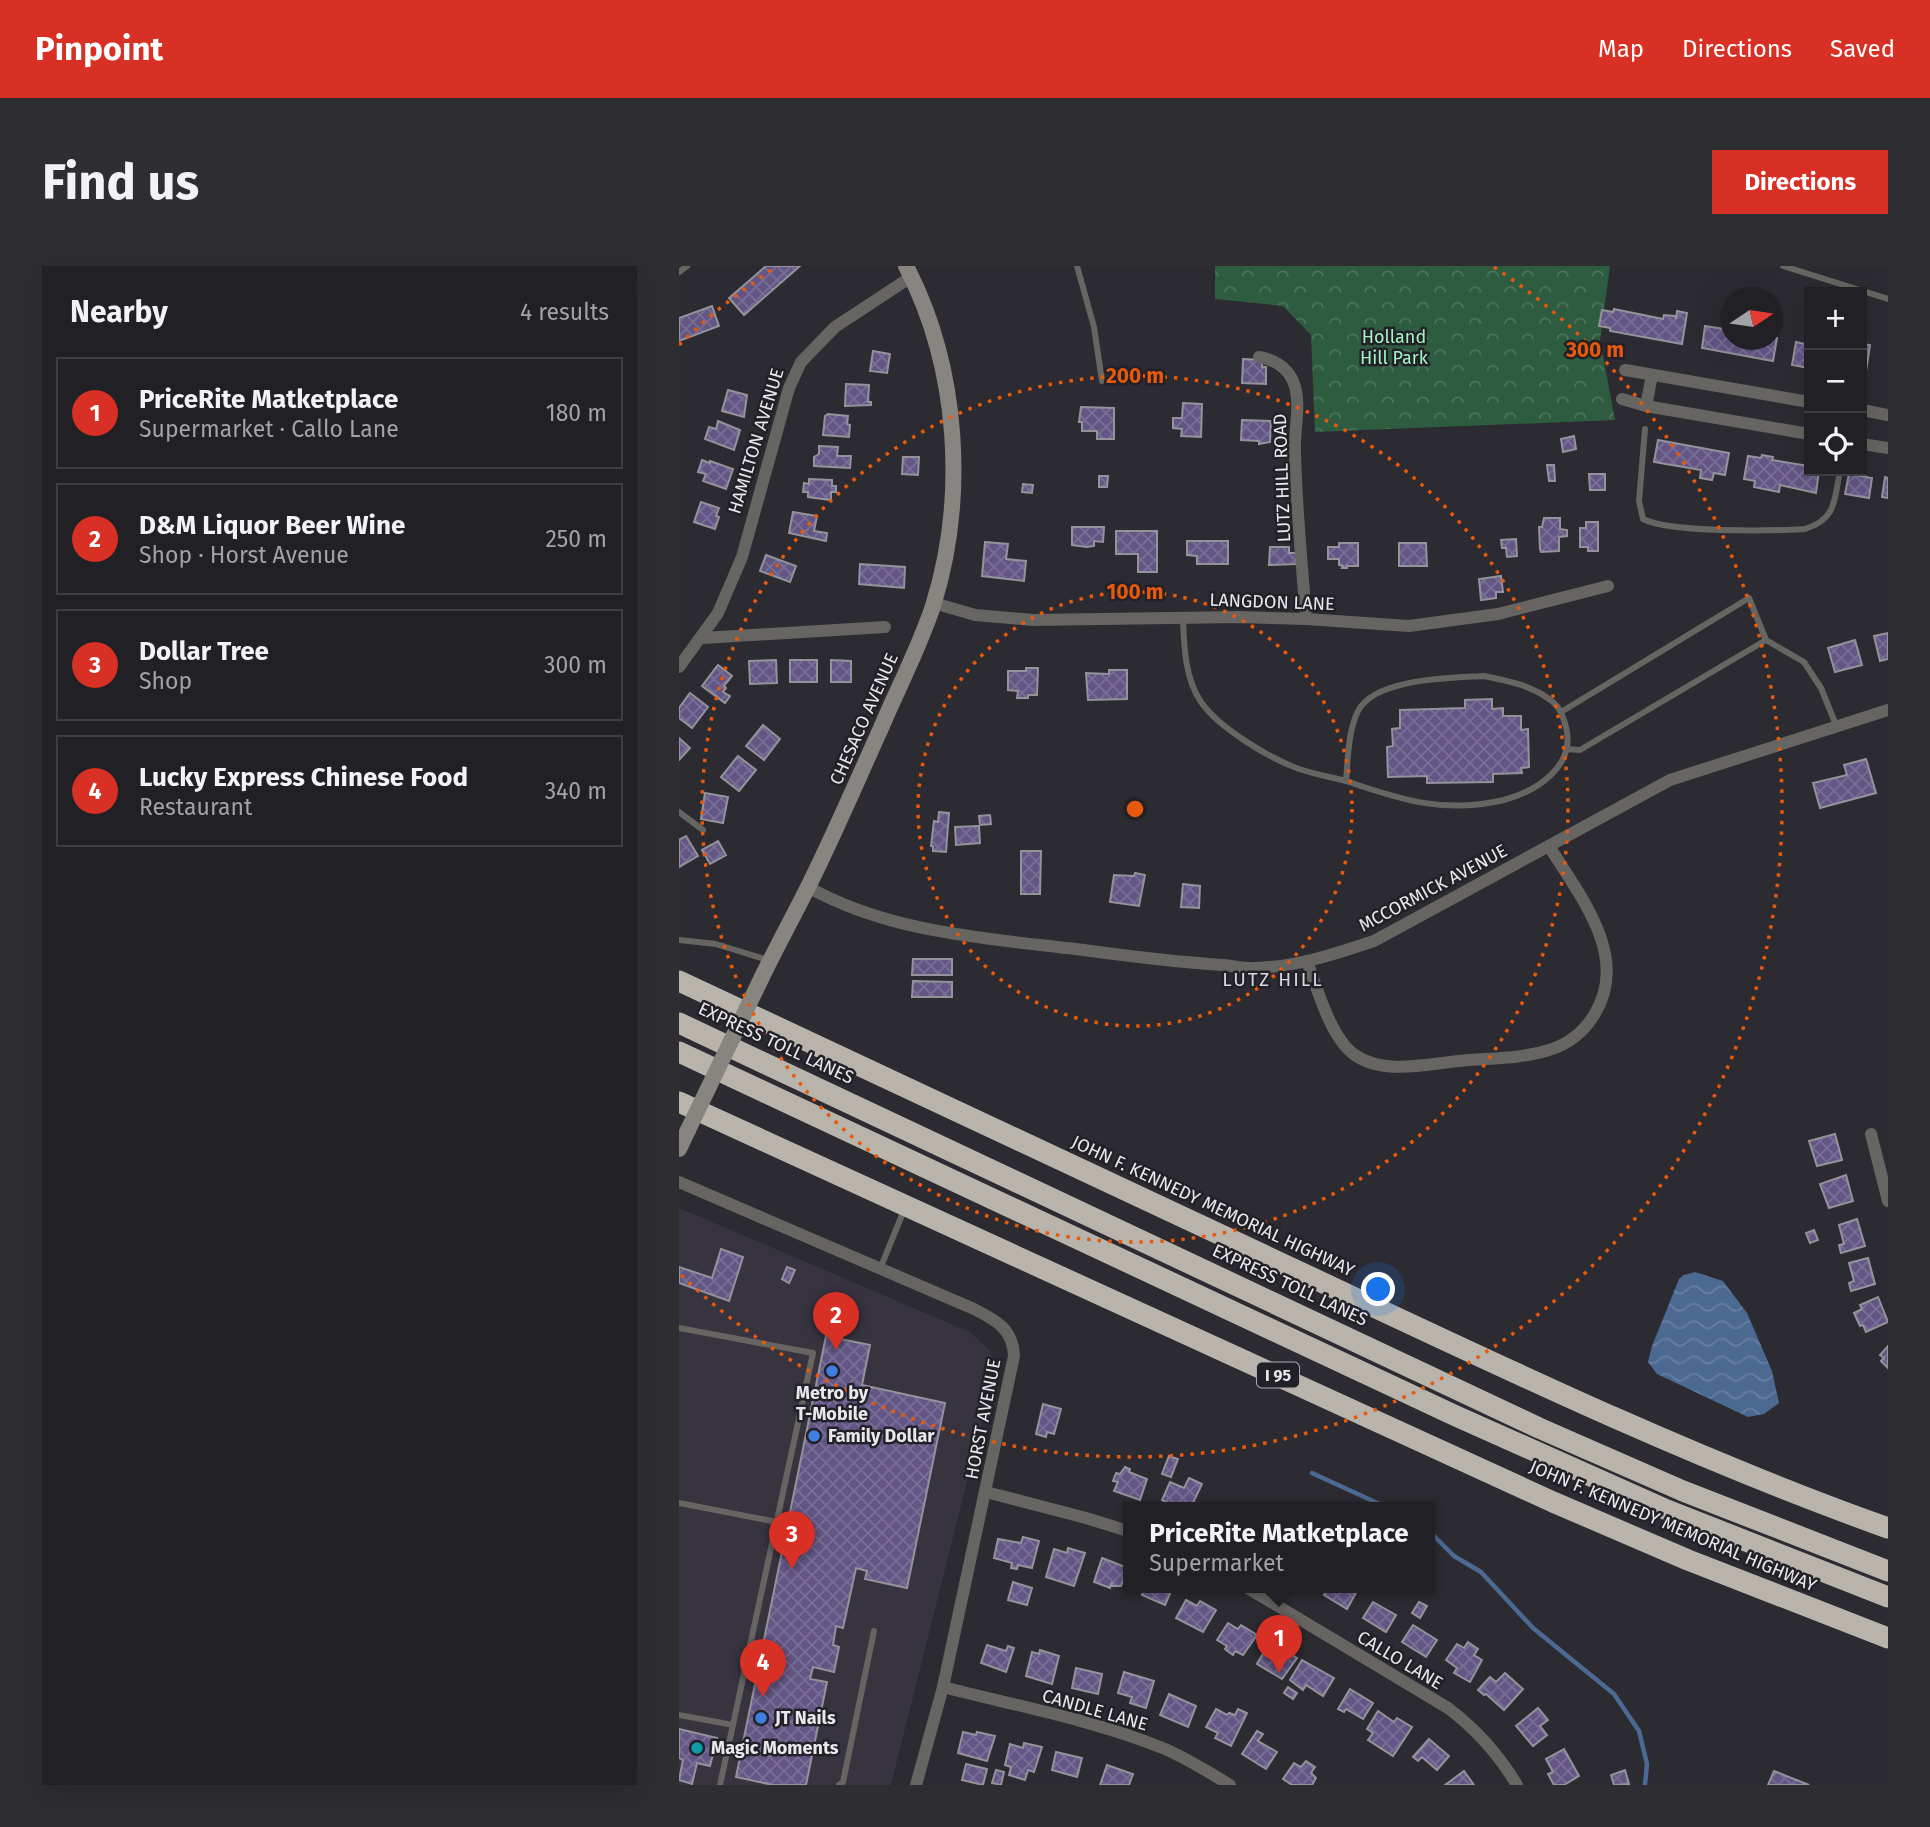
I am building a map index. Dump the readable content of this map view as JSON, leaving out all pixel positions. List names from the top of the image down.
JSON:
{
  "streets": {
    "highway": ["EXPRESS TOLL LANES", "JOHN F. KENNEDY MEMORIAL HIGHWAY", "I 95"],
    "street": [
      "HAMILTON AVENUE",
      "LUTZ HILL ROAD",
      "LANGDON LANE",
      "CHESACO AVENUE",
      "MCCORMICK AVENUE",
      "HORST AVENUE",
      "CALLO LANE",
      "CANDLE LANE"
    ]
  },
  "crossings": [
    ["HAMILTON AVENUE", "CHESACO AVENUE"],
    ["LUTZ HILL ROAD", "LANGDON LANE"],
    ["LANGDON LANE", "CHESACO AVENUE"],
    ["CHESACO AVENUE", "MCCORMICK AVENUE"],
    ["HORST AVENUE", "CANDLE LANE"]
  ],
  "districts": ["LUTZ HILL"],
  "parks": ["Holland Hill Park"],
  "places": [
    "Metro by T-Mobile",
    "Family Dollar",
    "JT Nails",
    "Magic Moments"
  ],
  "north": "right",
  "page": {
    "header": "Pinpoint",
    "nav": ["Map", "Directions", "Saved"],
    "buttons": "Directions",
    "title": "Find us",
    "heading": ["Nearby", "4 results"],
    "map_buttons": ["+", "−"],
    "list": [
      {
        "mark": "1",
        "name": "PriceRite Matketplace",
        "note": "Supermarket · Callo Lane",
        "value": "180 m"
      },
      {
        "mark": "2",
        "name": "D&M Liquor Beer Wine",
        "note": "Shop · Horst Avenue",
        "value": "250 m"
      },
      {
        "mark": "3",
        "name": "Dollar Tree",
        "note": "Shop",
        "value": "300 m"
      },
      {
        "mark": "4",
        "name": "Lucky Express Chinese Food",
        "note": "Restaurant",
        "value": "340 m"
      }
    ],
    "pins": [
      "2",
      "3",
      "1",
      "4"
    ],
    "popup": ["PriceRite Matketplace", "Supermarket"]
  },
  "rings": ["300 m", "200 m", "100 m"]
}
